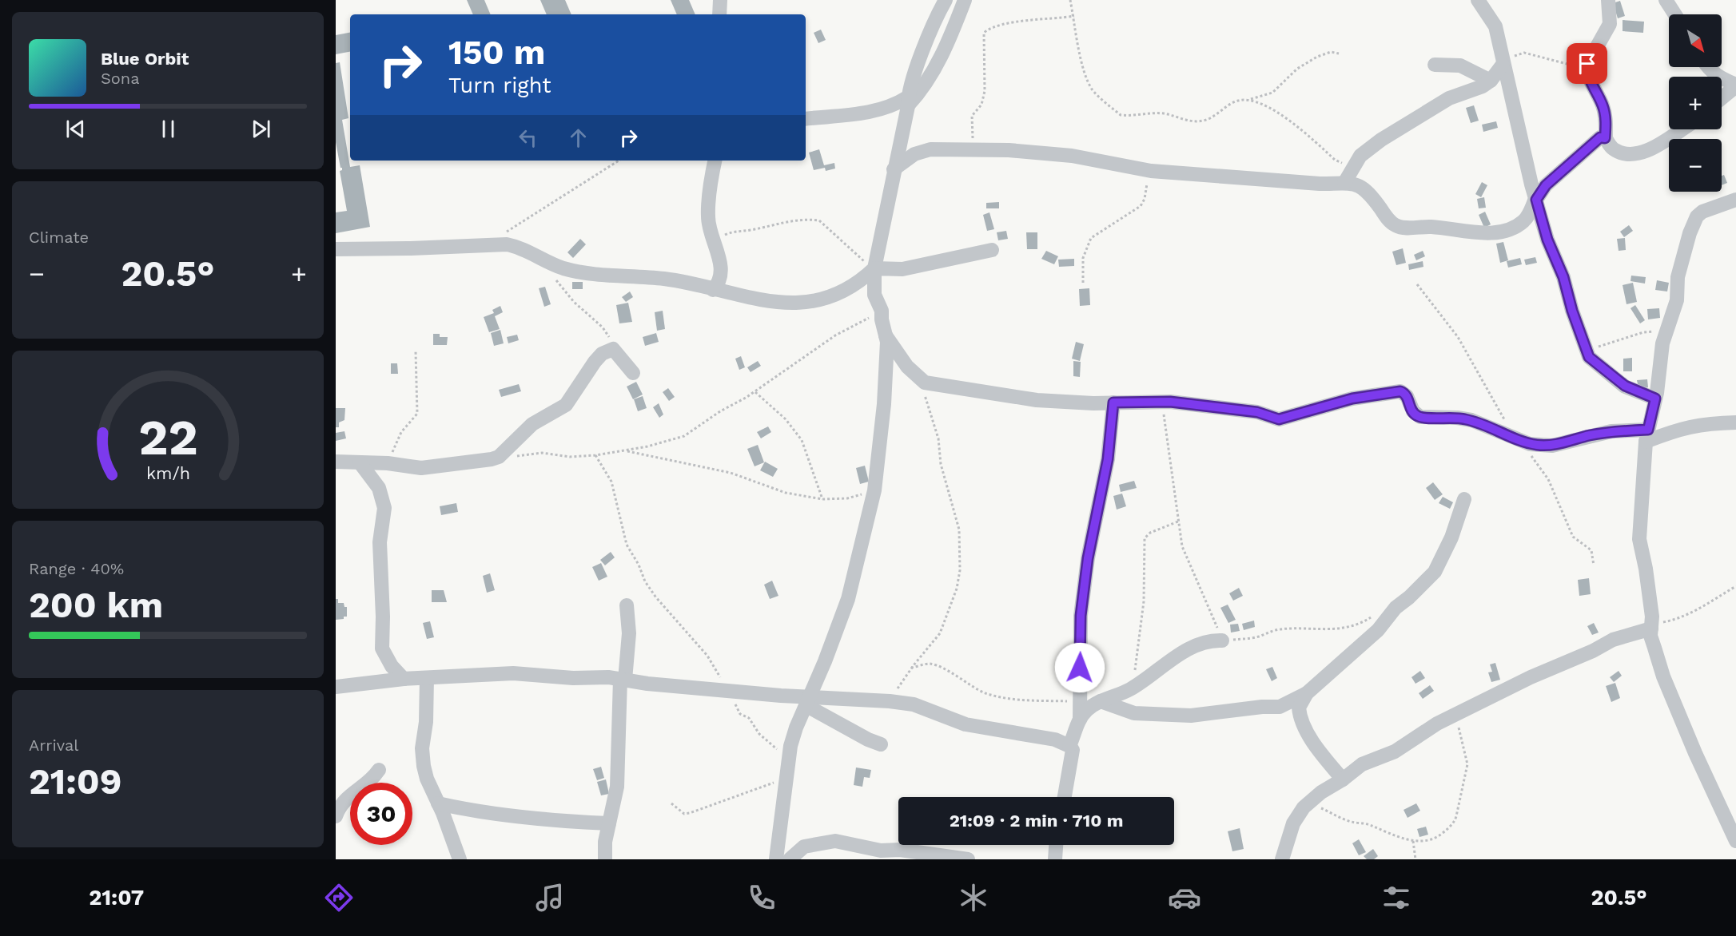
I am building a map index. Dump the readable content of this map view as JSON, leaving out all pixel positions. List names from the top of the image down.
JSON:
{
  "north": "bottom right",
  "page": {
    "map_buttons": ["+", "−"],
    "turn": ["150 m", "Turn right"],
    "song": ["Blue Orbit", "Sona"],
    "tile": [
      "Climate",
      ["Range · 40%", "200 km"],
      ["Arrival", "21:09"]
    ],
    "heat": ["−", "20.5°", "+"],
    "limit": "30",
    "trip": "21:09 · 2 min · 710 m",
    "tabs": ["21:07", "20.5°"],
    "gauge": ["22", "km/h"]
  }
}
